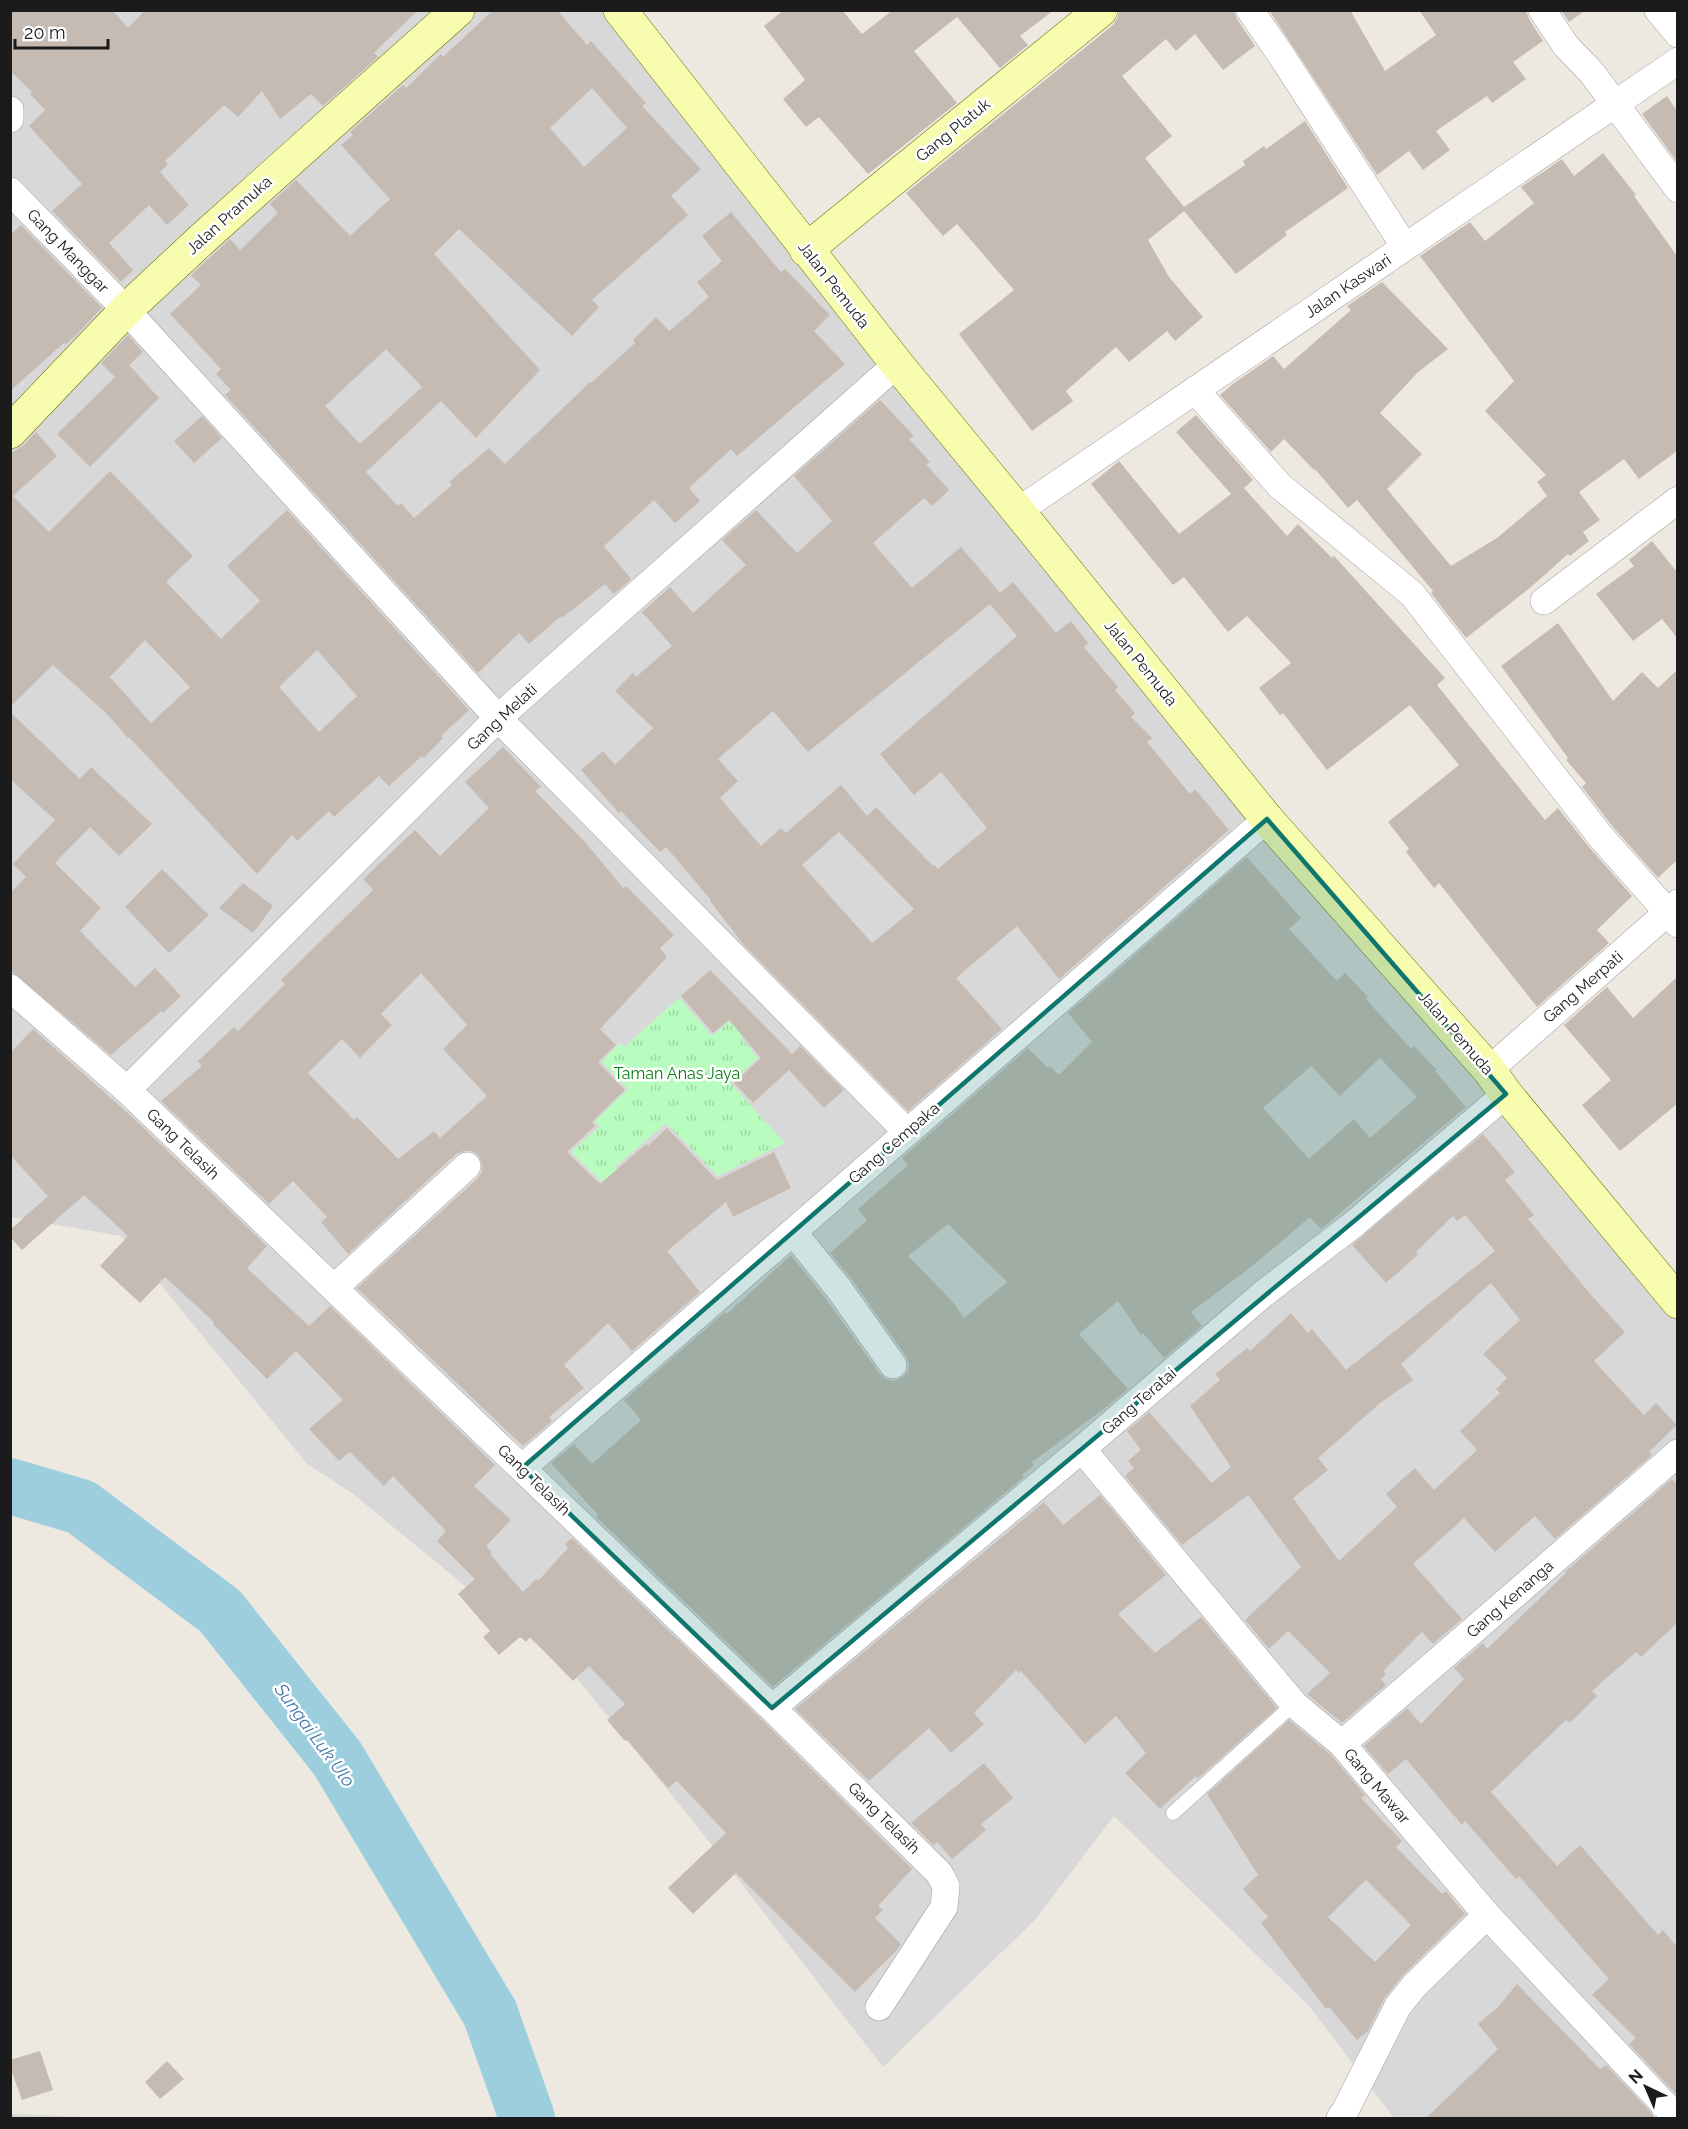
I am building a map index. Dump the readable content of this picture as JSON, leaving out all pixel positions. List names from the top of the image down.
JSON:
{
  "streets": {
    "main road": ["Gang Platuk", "Jalan Pramuka", "Jalan Pemuda"],
    "street": [
      "Gang Manggar",
      "Jalan Kaswari",
      "Gang Melati",
      "Gang Merpati",
      "Gang Cempaka",
      "Gang Telasih",
      "Gang Teratai",
      "Gang Kenanga",
      "Gang Mawar"
    ]
  },
  "crossings": [
    ["Gang Platuk", "Jalan Pemuda"],
    ["Jalan Pramuka", "Gang Manggar"],
    ["Gang Manggar", "Gang Melati"],
    ["Gang Manggar", "Gang Cempaka"],
    ["Jalan Pemuda", "Jalan Kaswari"],
    ["Jalan Pemuda", "Gang Melati"],
    ["Jalan Pemuda", "Gang Merpati"],
    ["Jalan Pemuda", "Gang Cempaka"],
    ["Jalan Pemuda", "Gang Teratai"],
    ["Gang Melati", "Gang Telasih"],
    ["Gang Merpati", "Gang Teratai"],
    ["Gang Cempaka", "Gang Telasih"],
    ["Gang Telasih", "Gang Teratai"],
    ["Gang Teratai", "Gang Mawar"],
    ["Gang Kenanga", "Gang Mawar"]
  ],
  "water": ["Sungai Luk Ulo"],
  "parks": ["Taman Anas Jaya"],
  "scale_bar": "20 m",
  "north": "top left"
}
